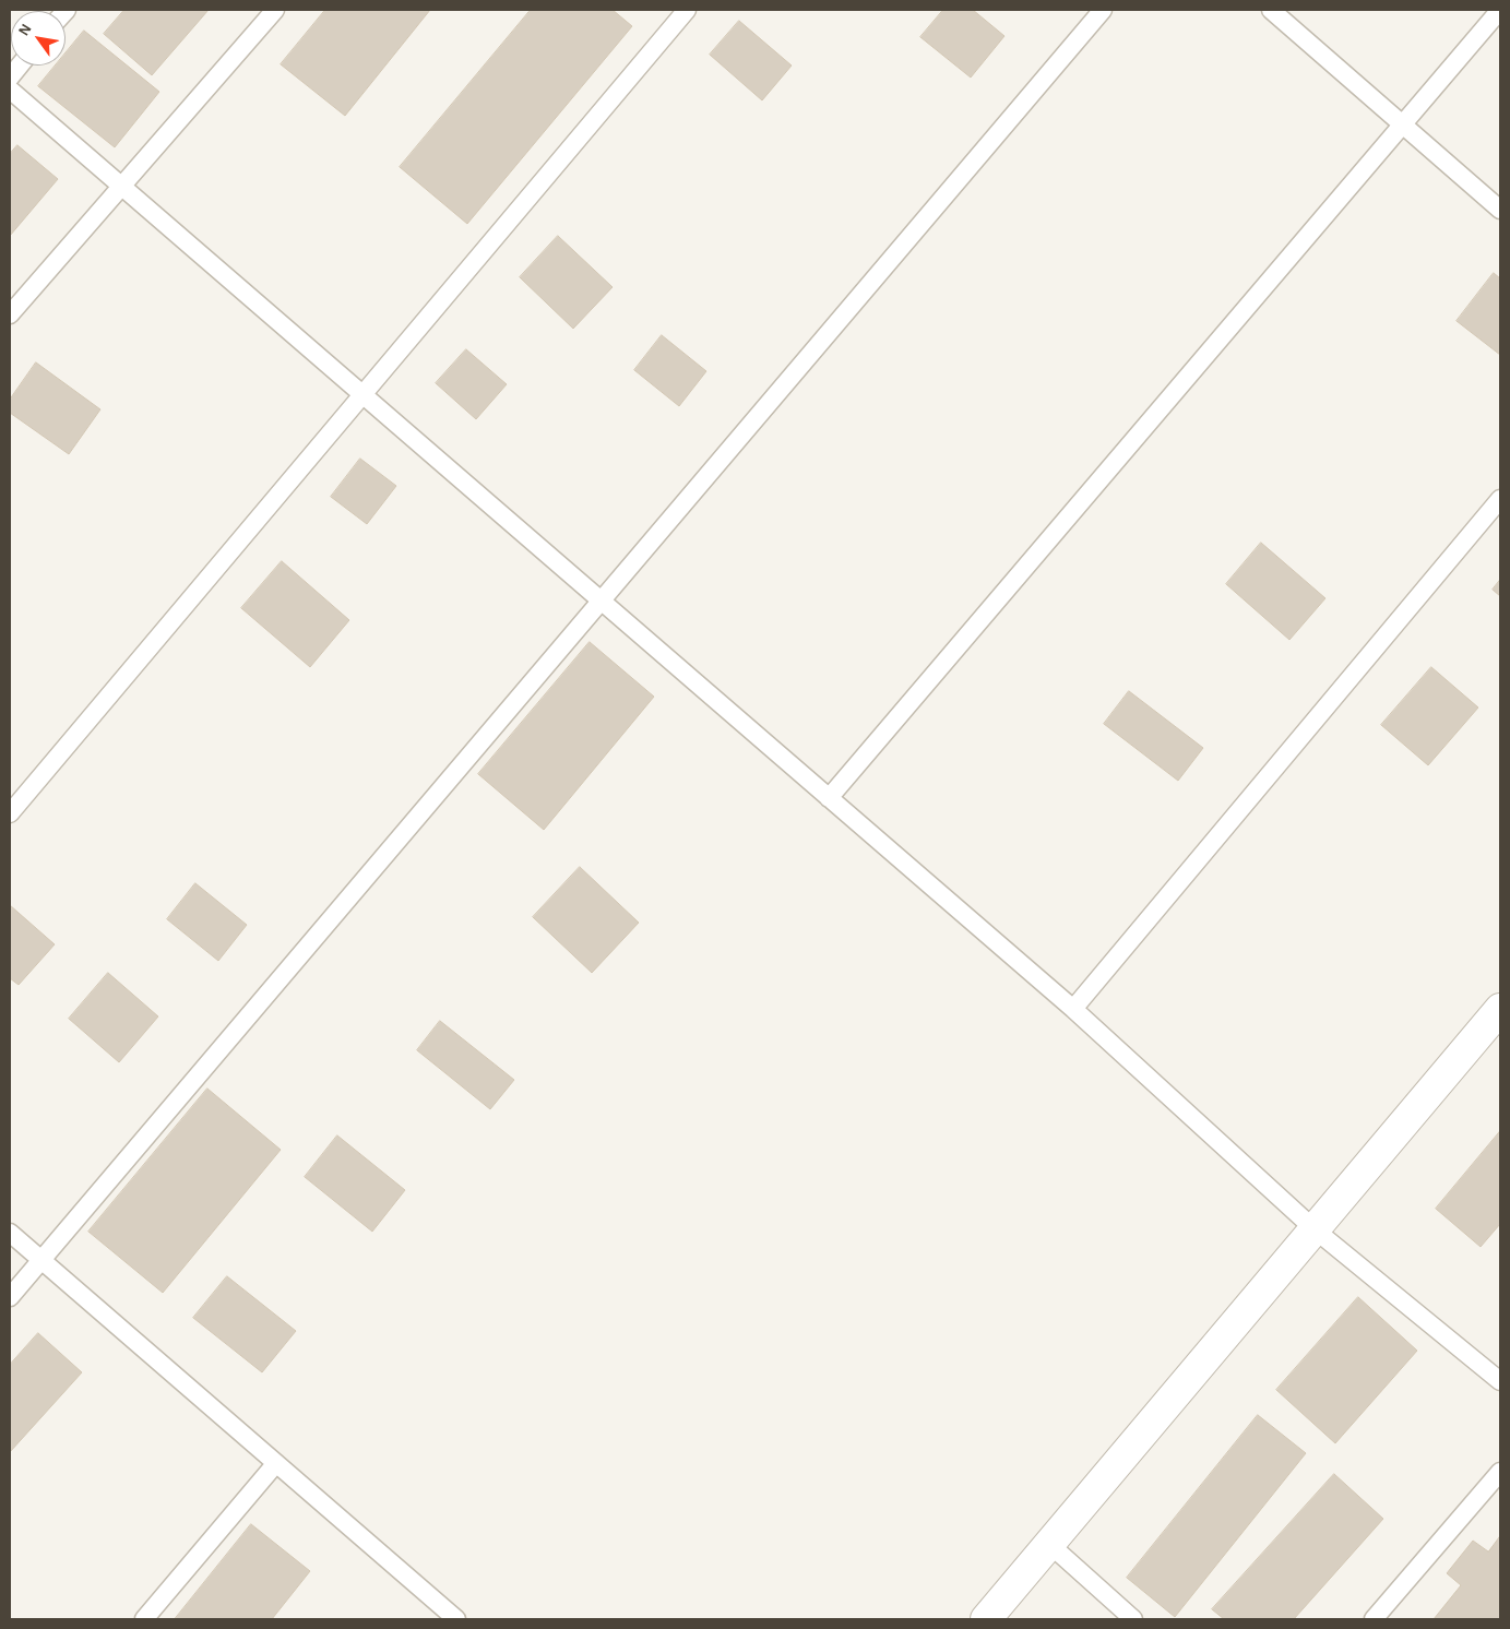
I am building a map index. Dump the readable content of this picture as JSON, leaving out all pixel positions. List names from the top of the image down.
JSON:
{
  "north": "top left"
}
